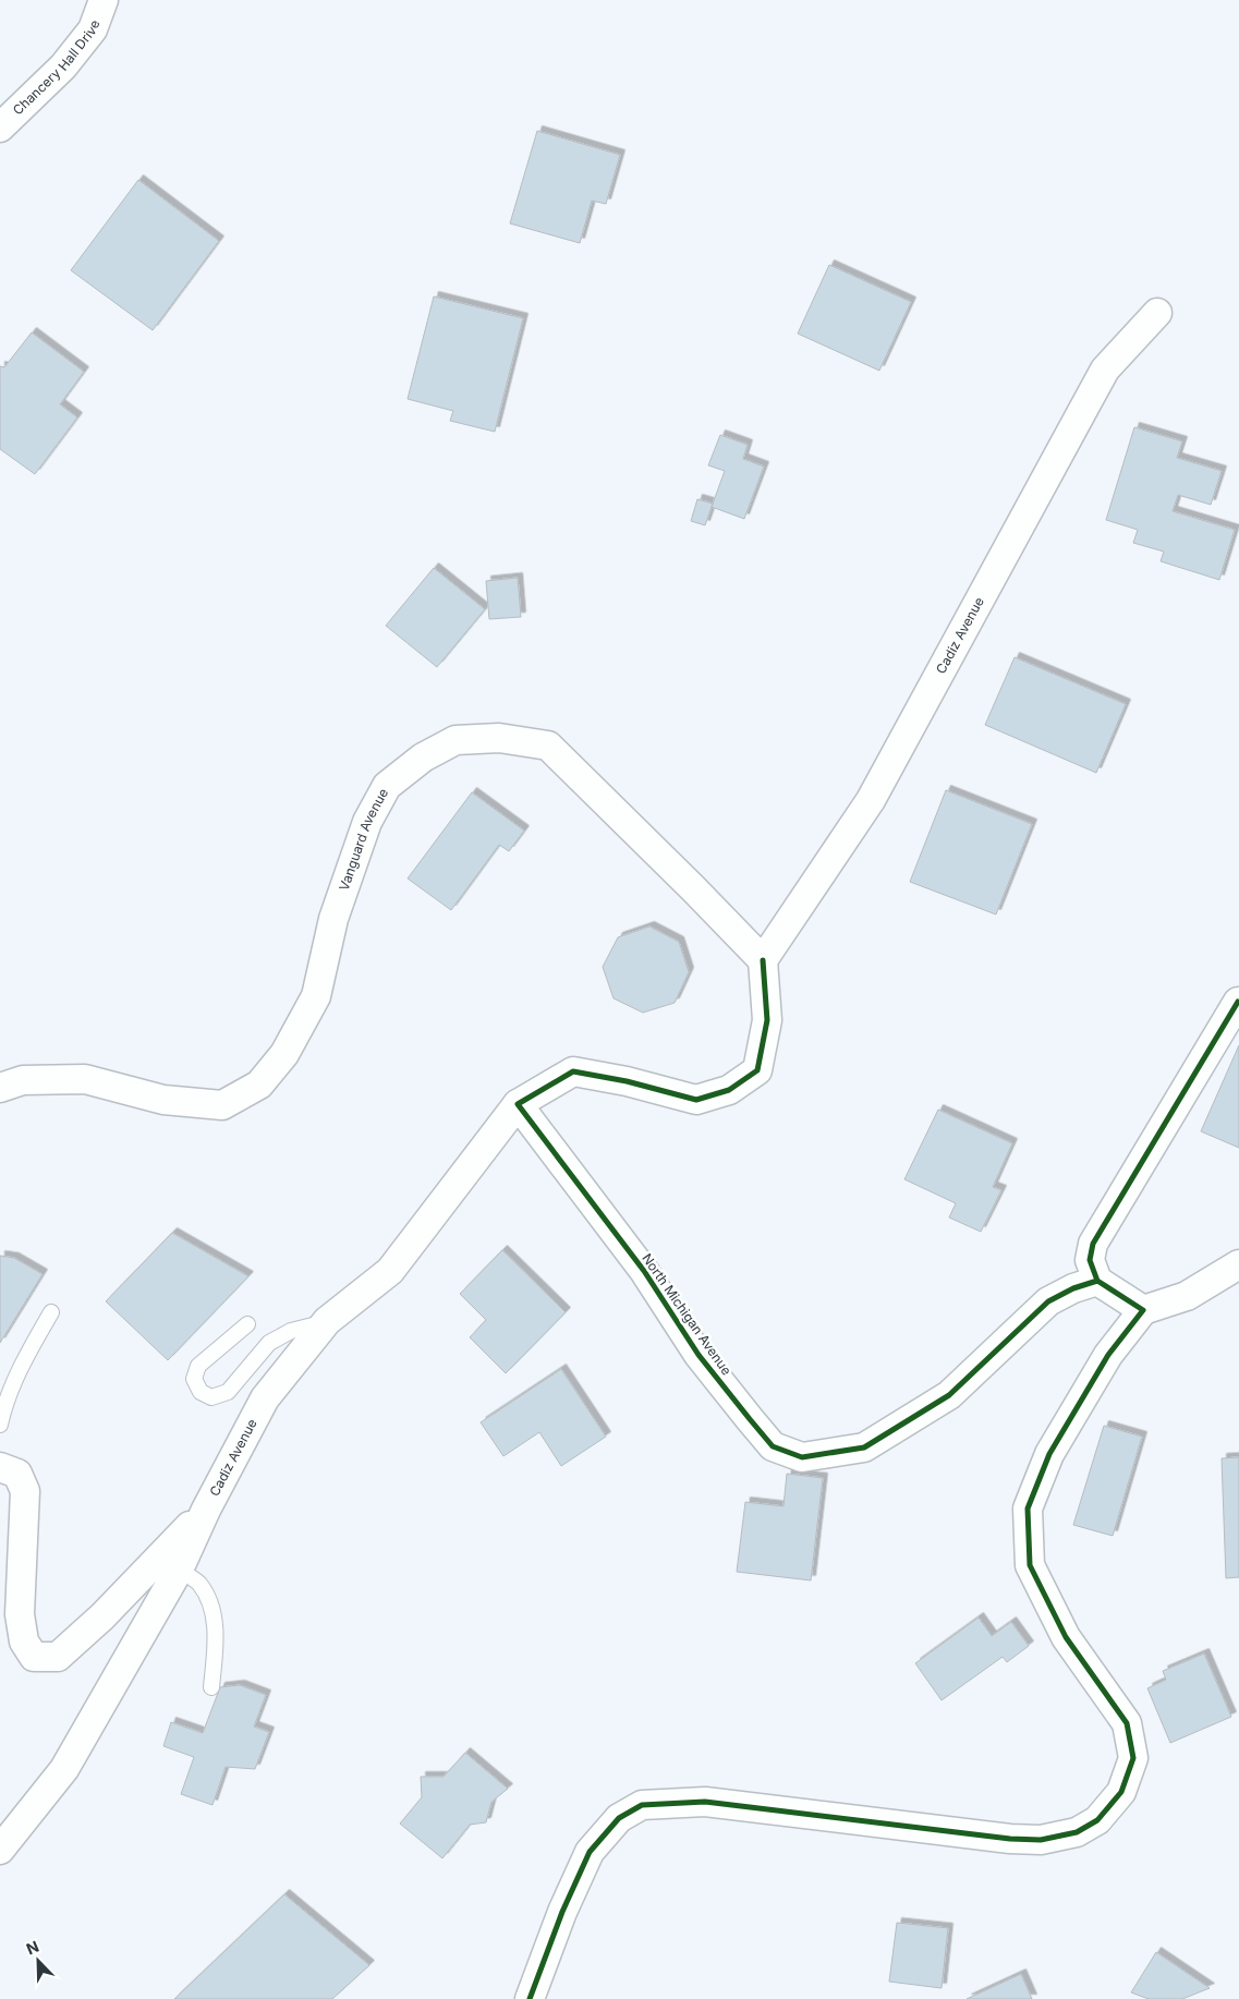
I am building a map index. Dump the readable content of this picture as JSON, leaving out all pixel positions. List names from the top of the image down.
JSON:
{
  "streets": {
    "street": [
      "Chancery Hall Drive",
      "Cadiz Avenue",
      "Vanguard Avenue",
      "North Michigan Avenue"
    ]
  },
  "crossings": [
    ["Cadiz Avenue", "Vanguard Avenue"],
    ["Cadiz Avenue", "North Michigan Avenue"]
  ],
  "north": "top left"
}
